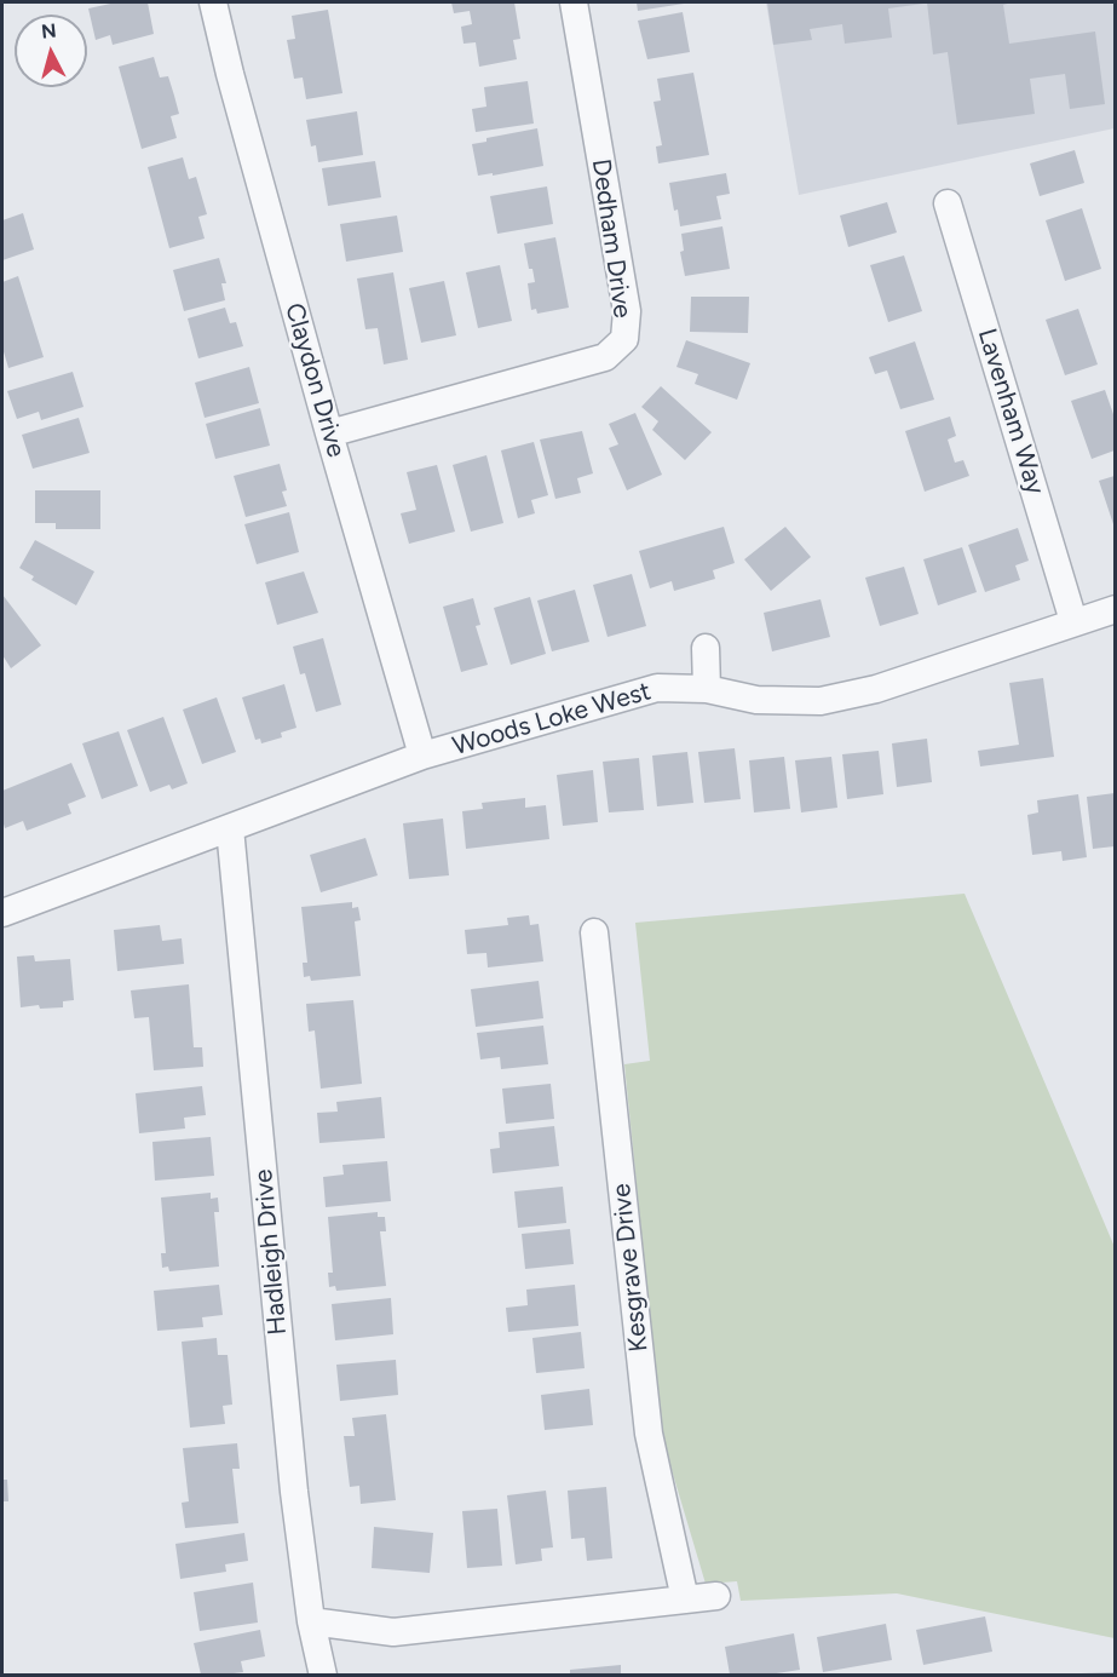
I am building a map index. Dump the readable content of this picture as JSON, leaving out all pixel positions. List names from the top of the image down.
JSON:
{
  "streets": {
    "street": [
      "Dedham Drive",
      "Claydon Drive",
      "Lavenham Way",
      "Woods Loke West",
      "Hadleigh Drive",
      "Kesgrave Drive"
    ]
  },
  "crossings": [
    ["Dedham Drive", "Claydon Drive"],
    ["Claydon Drive", "Woods Loke West"],
    ["Lavenham Way", "Woods Loke West"],
    ["Woods Loke West", "Hadleigh Drive"]
  ],
  "north": "top"
}
